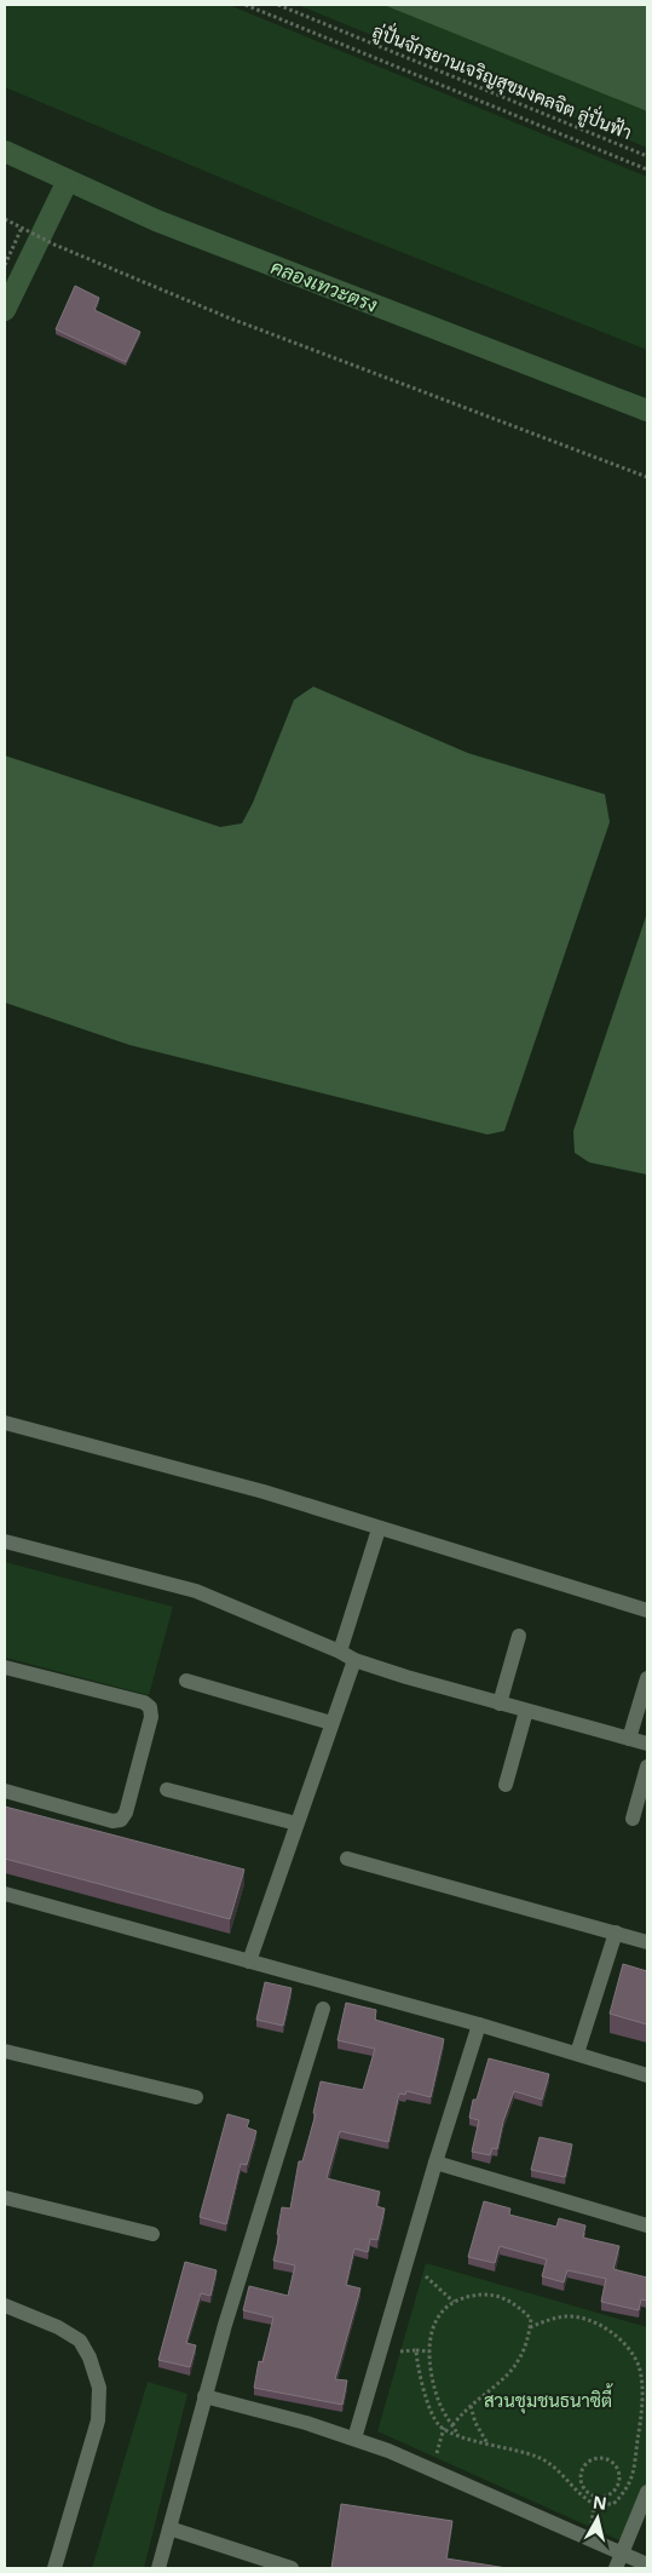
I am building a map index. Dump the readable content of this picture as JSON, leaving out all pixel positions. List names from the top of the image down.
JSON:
{
  "streets": {
    "path": ["ลู่ปั่นจักรยานเจริญสุขมงคลจิต ลู่ปั่นฟ้า"]
  },
  "water": ["คลองเทวะตรง"],
  "parks": ["สวนชุมชนธนาซิตี้"],
  "north": "top"
}
